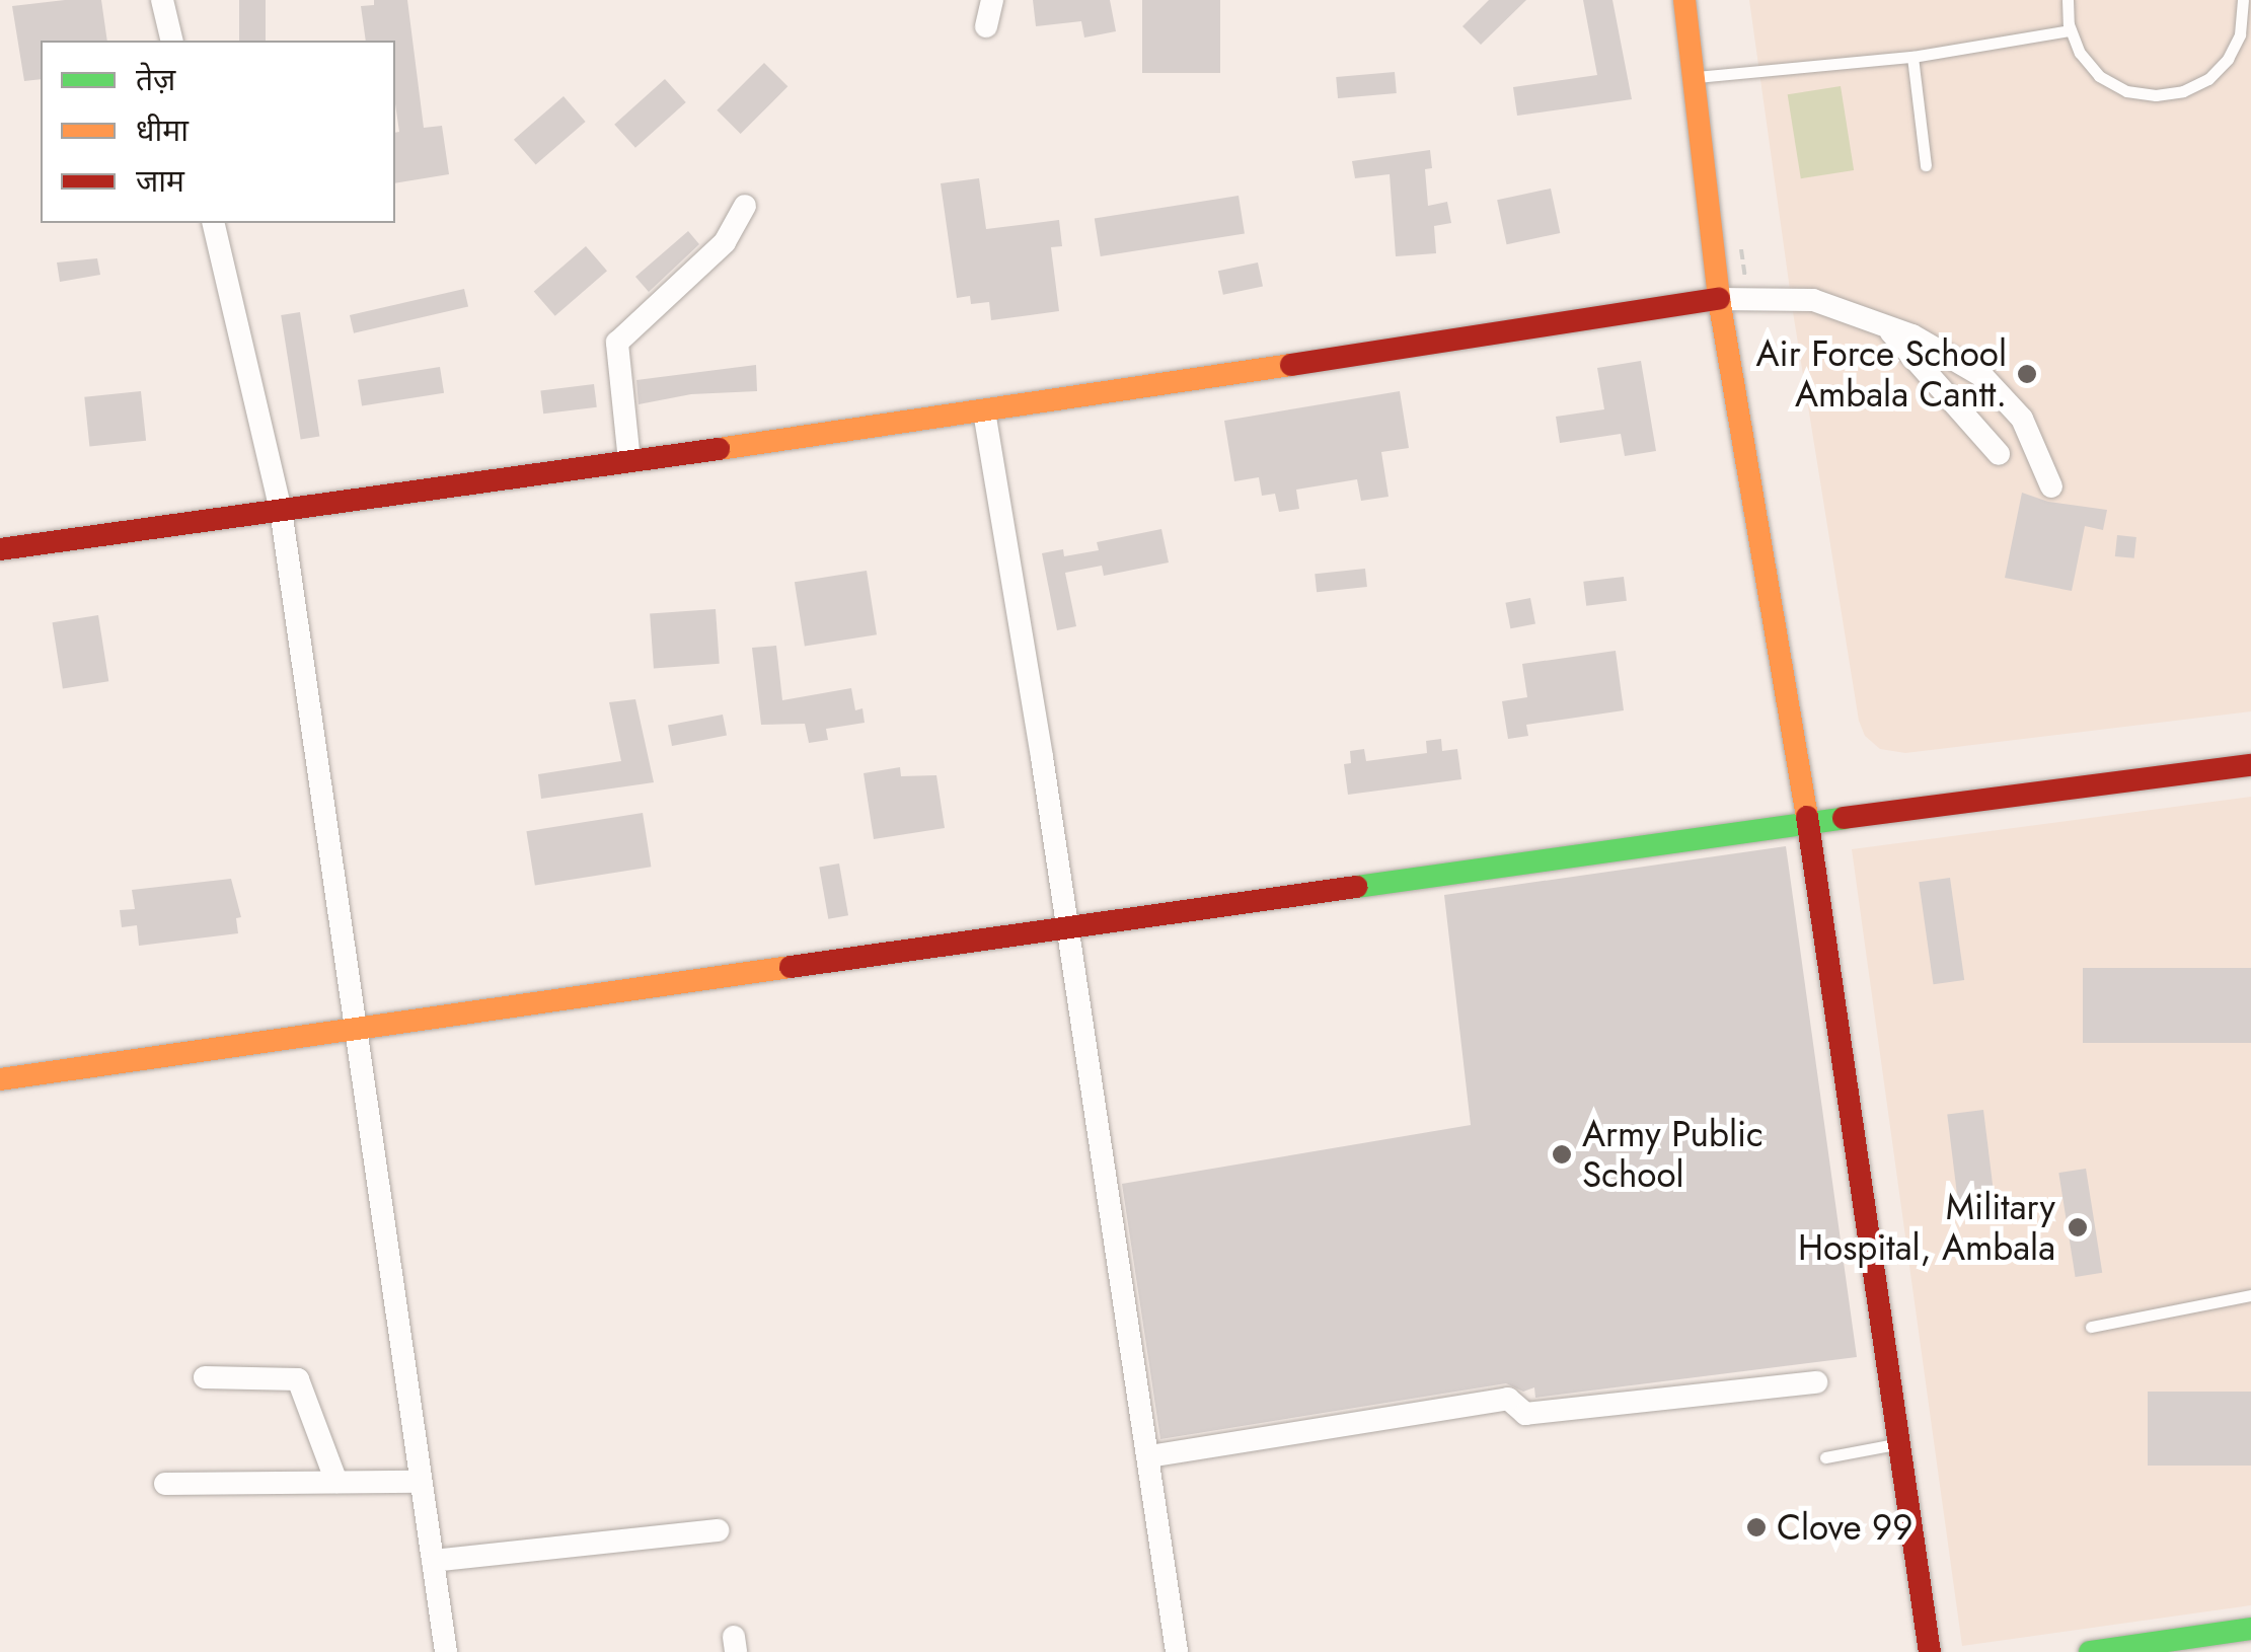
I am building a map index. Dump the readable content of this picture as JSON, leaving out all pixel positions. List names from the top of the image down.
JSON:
{
  "places": [
    "Air Force School Ambala Cantt.",
    "Army Public School",
    "Military Hospital, Ambala",
    "Clove 99"
  ],
  "legend": ["तेज़", "धीमा", "जाम"]
}
